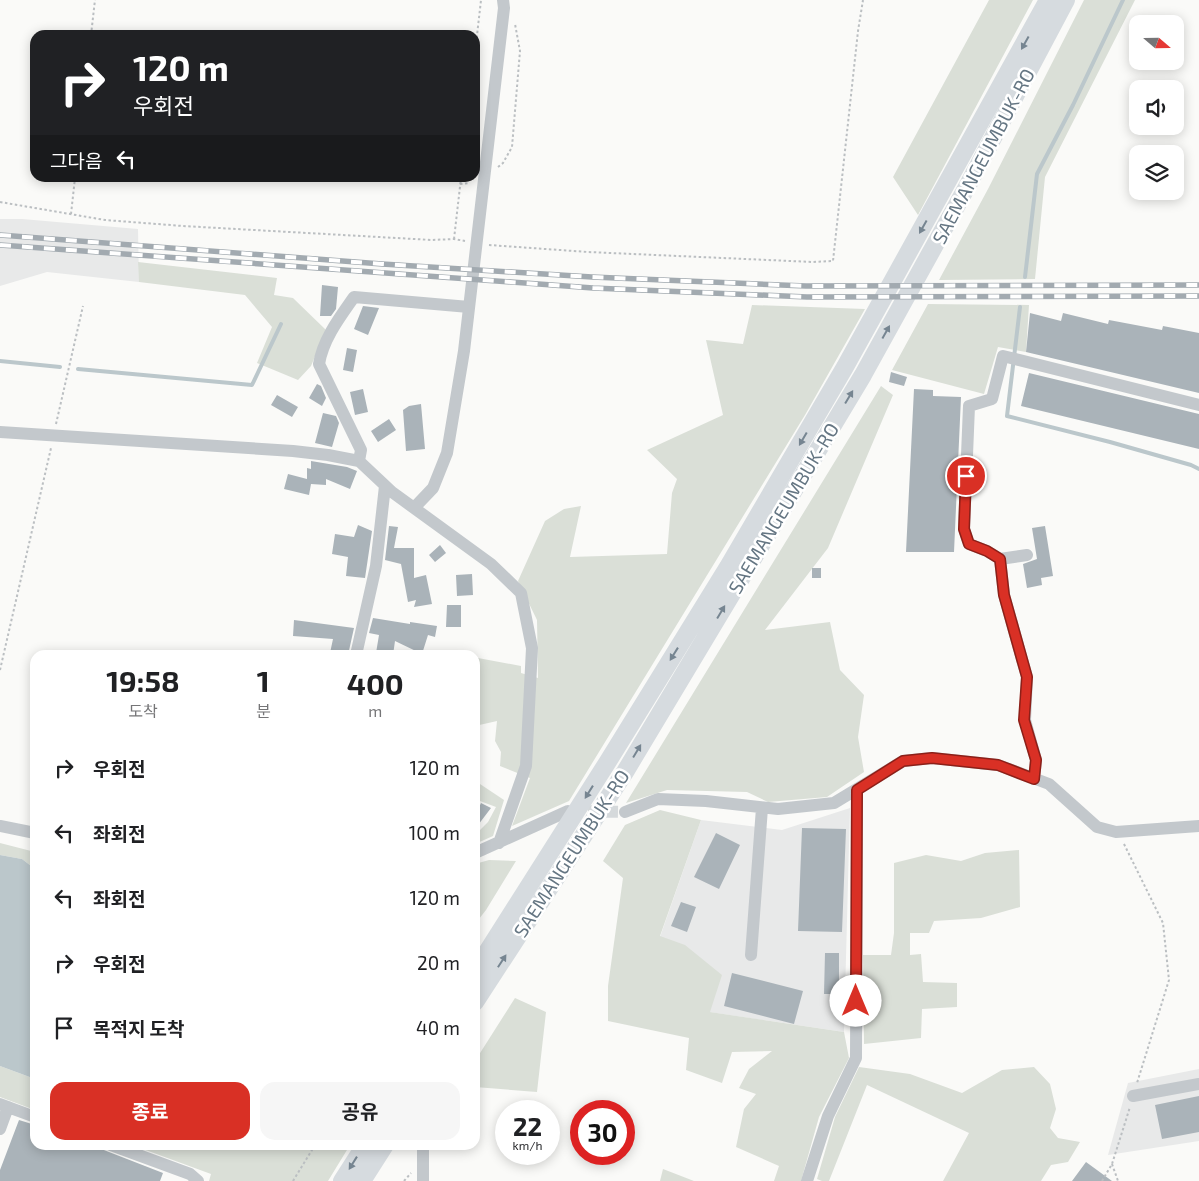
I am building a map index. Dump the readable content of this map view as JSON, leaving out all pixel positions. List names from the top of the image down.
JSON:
{
  "streets": {
    "highway": ["SAEMANGEUMBUK-RO"]
  },
  "north": "right",
  "page": {
    "turn": ["120 m", "우회전"],
    "then": "그다음",
    "eta": [
      "19:58",
      "도착",
      "1",
      "분",
      "400",
      "m"
    ],
    "list": [
      {
        "name": "우회전",
        "value": "120 m"
      },
      {
        "name": "좌회전",
        "value": "100 m"
      },
      {
        "name": "좌회전",
        "value": "120 m"
      },
      {
        "name": "우회전",
        "value": "20 m"
      },
      {
        "name": "목적지 도착",
        "value": "40 m"
      }
    ],
    "buttons": ["종료", "공유"],
    "speed": "22 km/h",
    "limit": "30"
  }
}
